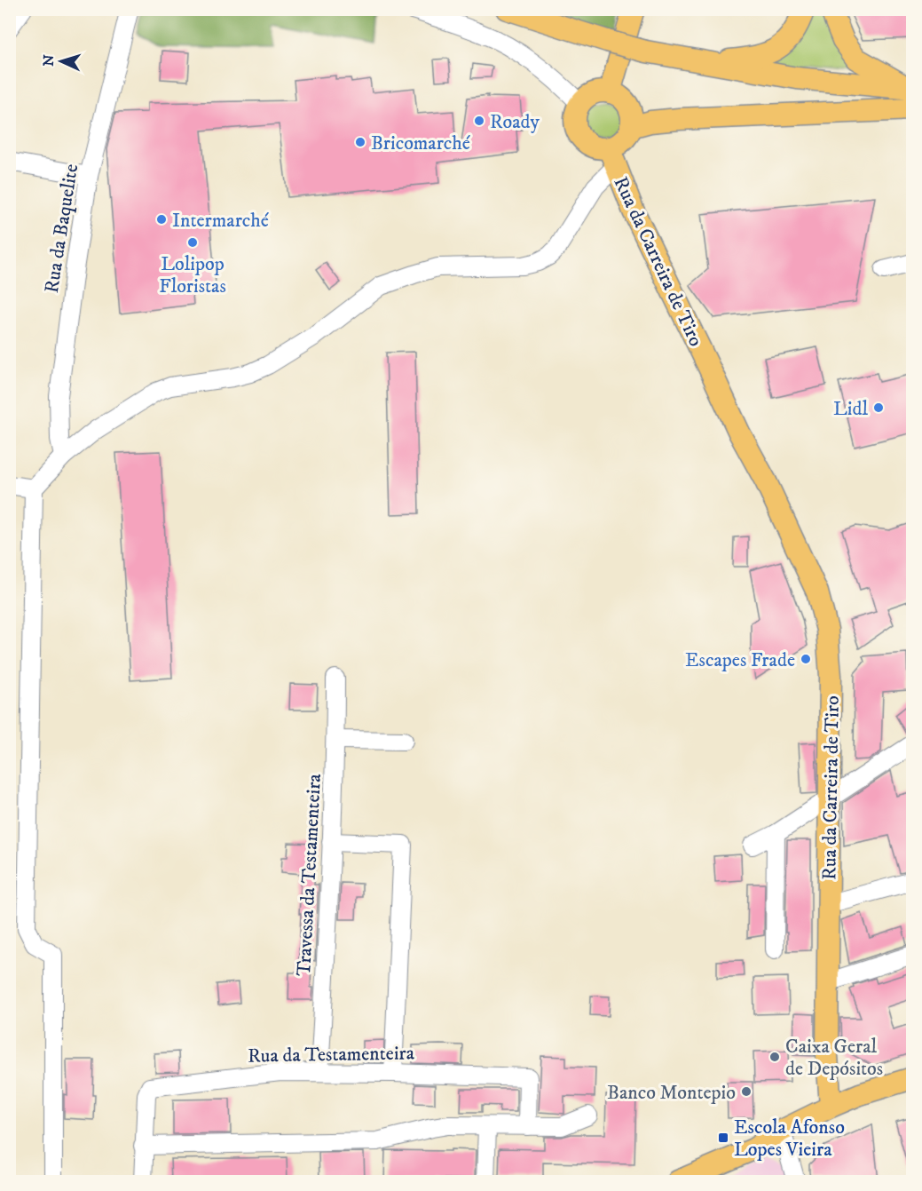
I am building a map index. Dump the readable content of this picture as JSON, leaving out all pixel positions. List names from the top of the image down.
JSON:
{
  "streets": {
    "main road": ["Rua da Carreira de Tiro"],
    "street": ["Rua da Baquelite", "Travessa da Testamenteira", "Rua da Testamenteira"]
  },
  "crossings": [
    ["Travessa da Testamenteira", "Rua da Testamenteira"]
  ],
  "places": {
    "other": [
      "Roady",
      "Bricomarché",
      "Intermarché",
      "Lolipop Floristas",
      "Lidl",
      "Escapes Frade",
      "Caixa Geral de Depósitos",
      "Banco Montepio"
    ],
    "transit": ["Escola Afonso Lopes Vieira"]
  },
  "north": "left"
}
